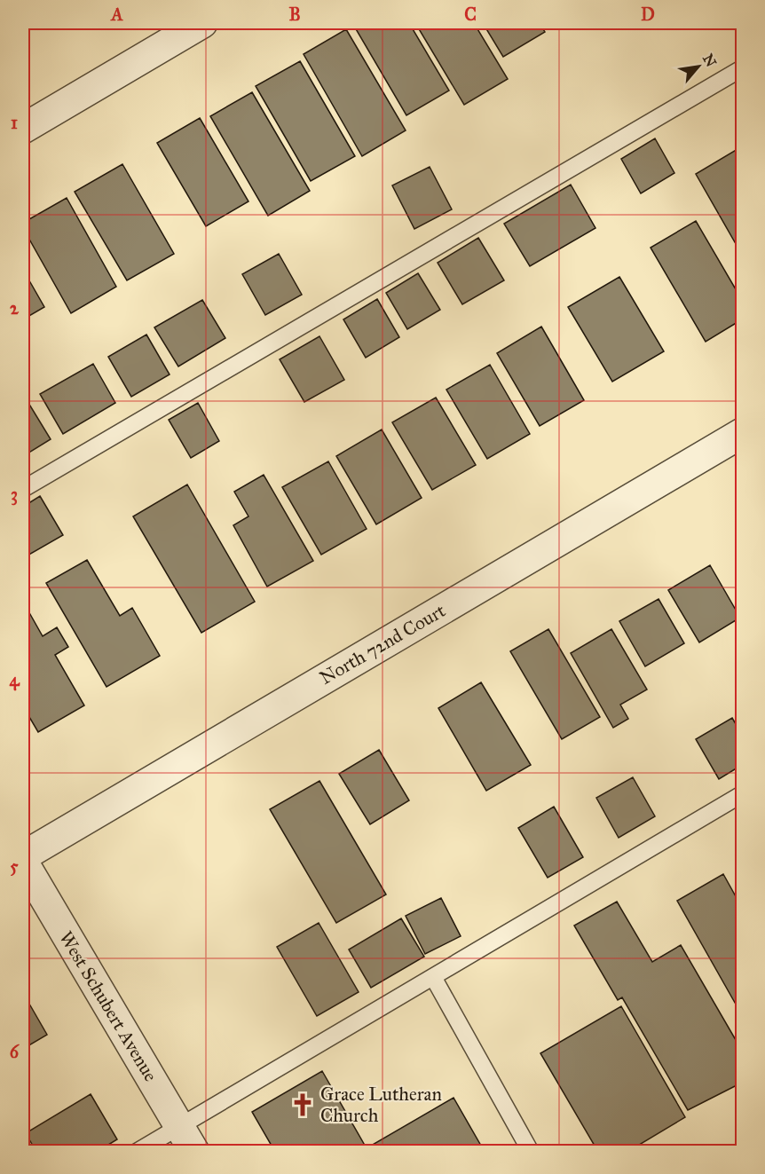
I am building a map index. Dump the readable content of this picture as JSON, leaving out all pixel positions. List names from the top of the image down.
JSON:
{
  "streets": {
    "street": ["North 72nd Court", "West Schubert Avenue"]
  },
  "places": {
    "church": ["Grace Lutheran Church"]
  },
  "north": "top right",
  "grid": {
    "columns": [
      "A",
      "B",
      "C",
      "D"
    ],
    "rows": [
      "1",
      "2",
      "3",
      "4",
      "5",
      "6"
    ]
  }
}
